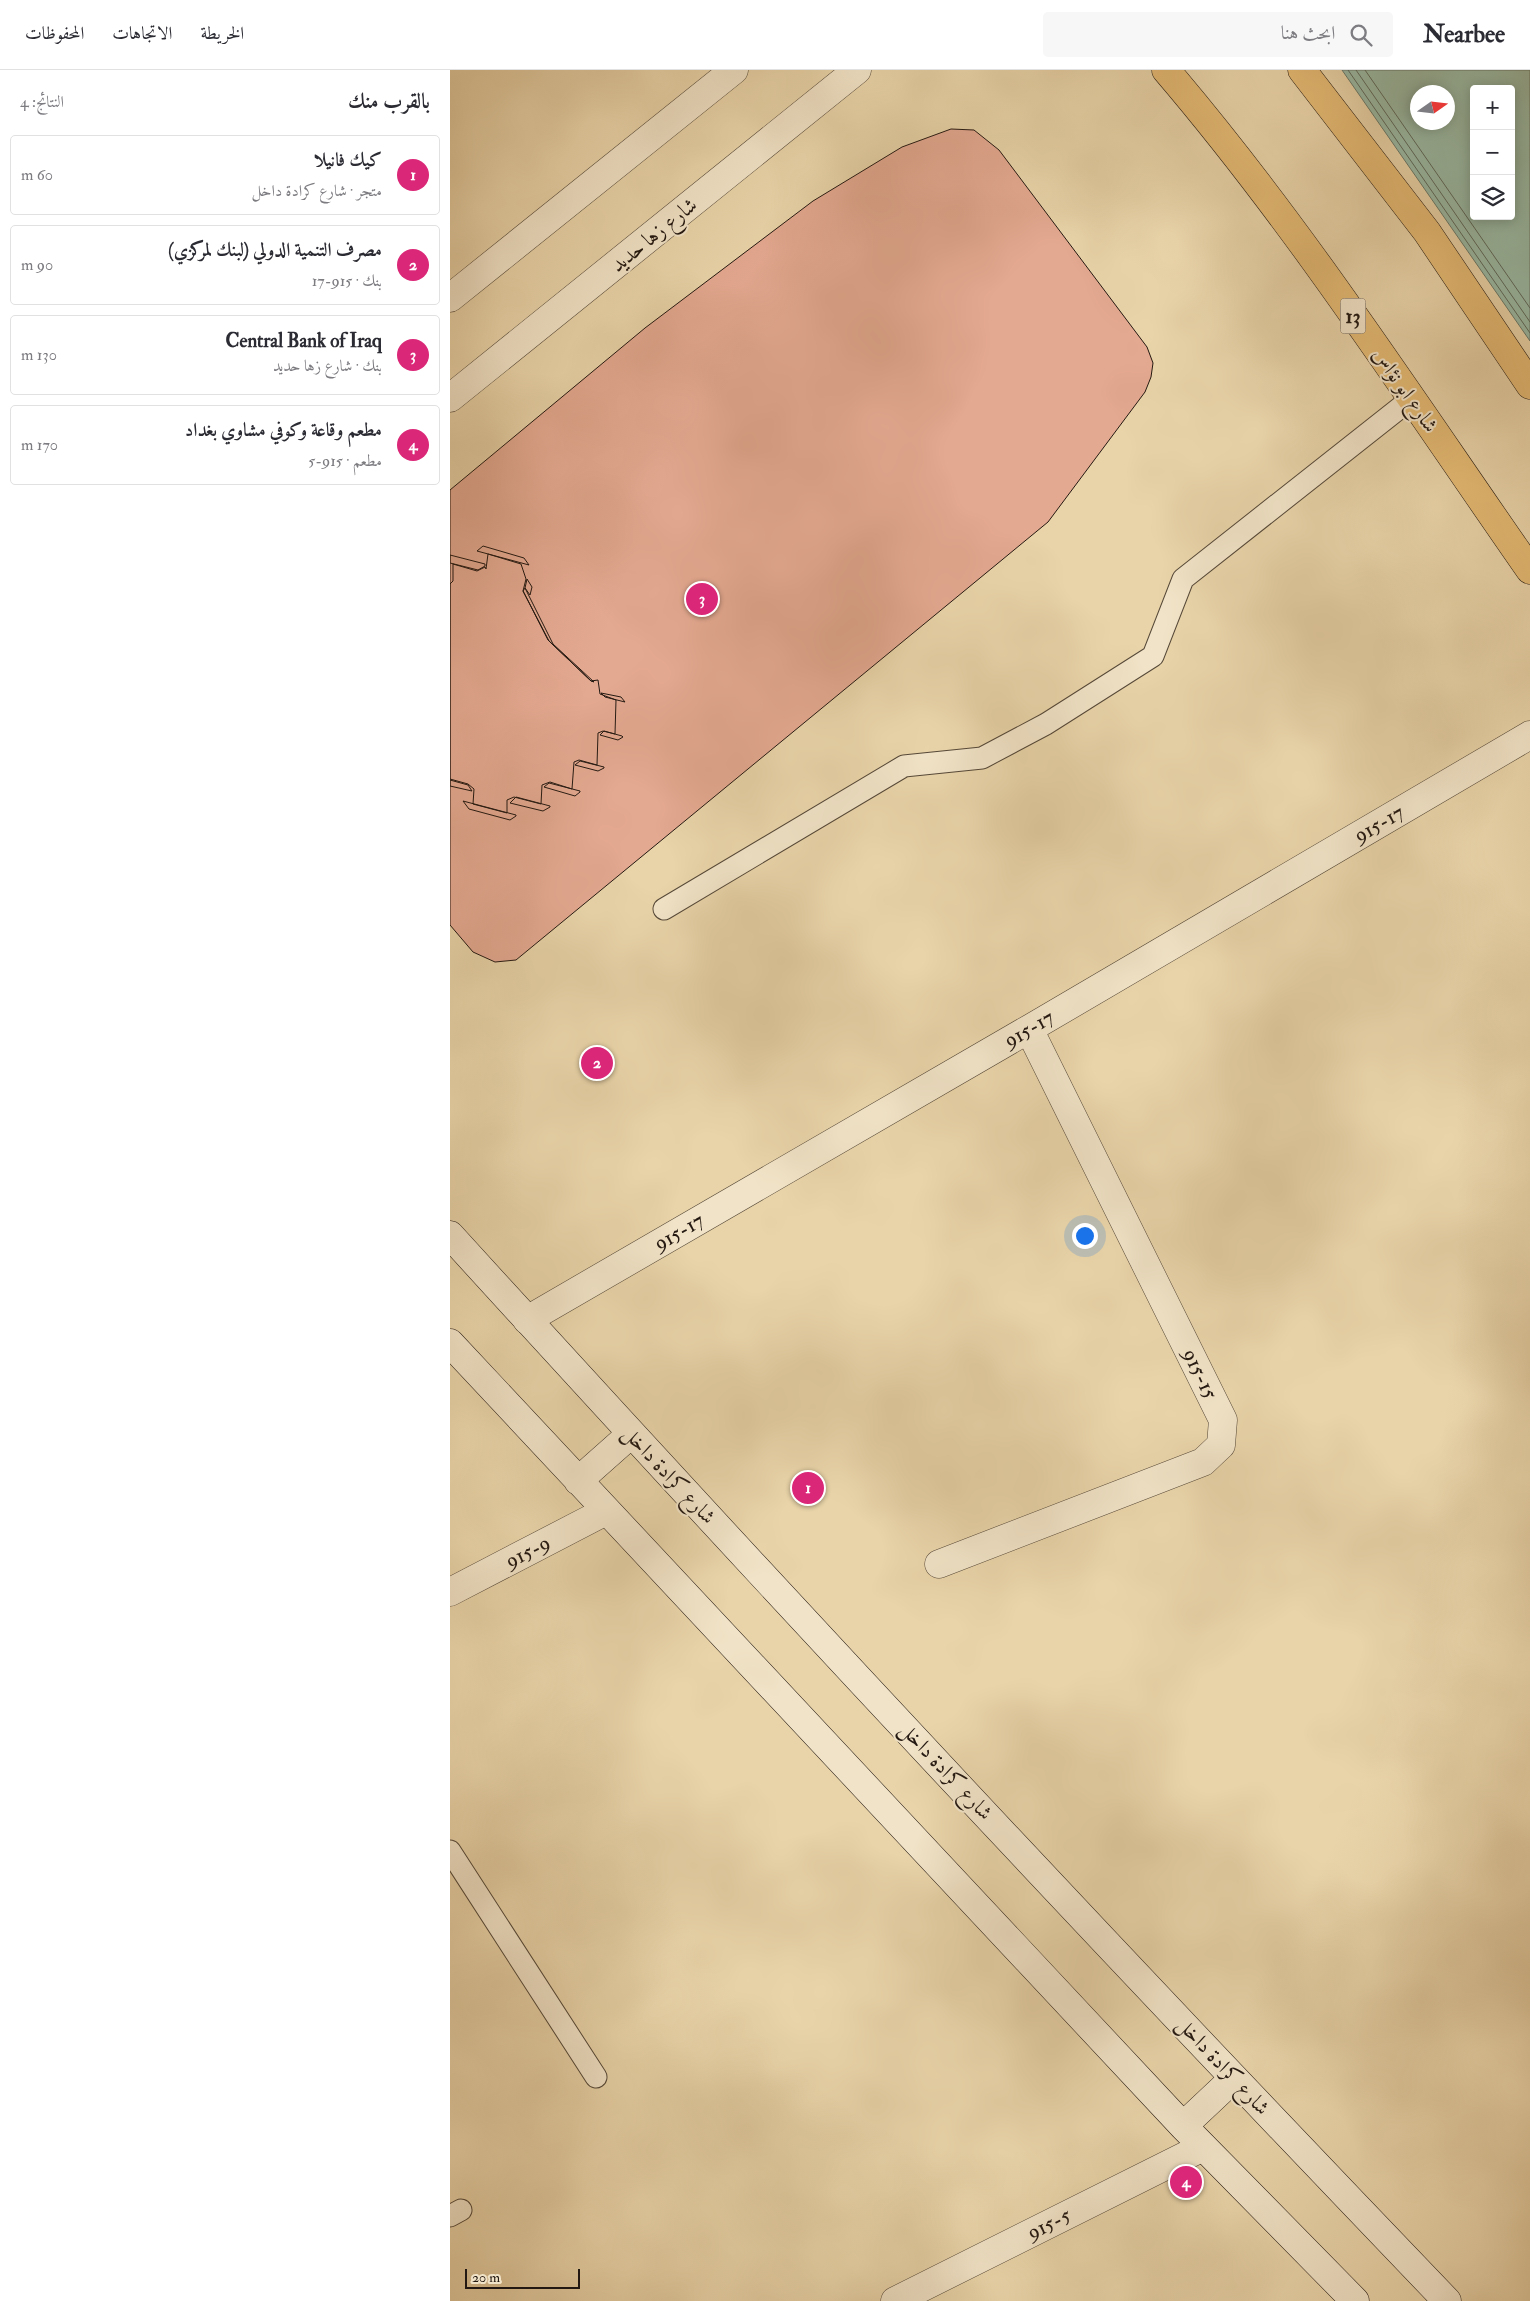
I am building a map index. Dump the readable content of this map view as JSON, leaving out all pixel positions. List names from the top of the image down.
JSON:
{
  "streets": {
    "main road": ["13", "شارع ابو نؤاس"],
    "street": [
      "شارع زها حديد",
      "915-17",
      "915-15",
      "شارع كرادة داخل",
      "915-9",
      "915-5"
    ]
  },
  "crossings": [
    ["915-17", "915-15"],
    ["915-17", "شارع كرادة داخل"]
  ],
  "scale_bar": "20 m",
  "north": "right",
  "page": {
    "header": "Nearbee",
    "search": "ابحث هنا",
    "nav": ["الخريطة", "الاتجاهات", "المحفوظات"],
    "heading": ["بالقرب منك", "النتائج: 4"],
    "map_buttons": ["+", "−"],
    "list": [
      {
        "mark": "1",
        "name": "كيك فانيلا",
        "note": "متجر · شارع كرادة داخل",
        "value": "60 m"
      },
      {
        "mark": "2",
        "name": "مصرف التنمية الدولي (لبنك لمركزي)",
        "note": "بنك · 915-17",
        "value": "90 m"
      },
      {
        "mark": "3",
        "name": "Central Bank of Iraq",
        "note": "بنك · شارع زها حديد",
        "value": "130 m"
      },
      {
        "mark": "4",
        "name": "مطعم وقاعة وكوفي مشاوي بغداد",
        "note": "مطعم · 915-5",
        "value": "170 m"
      }
    ],
    "pins": [
      "3",
      "2",
      "1",
      "4"
    ],
    "scale": "20 m"
  }
}
